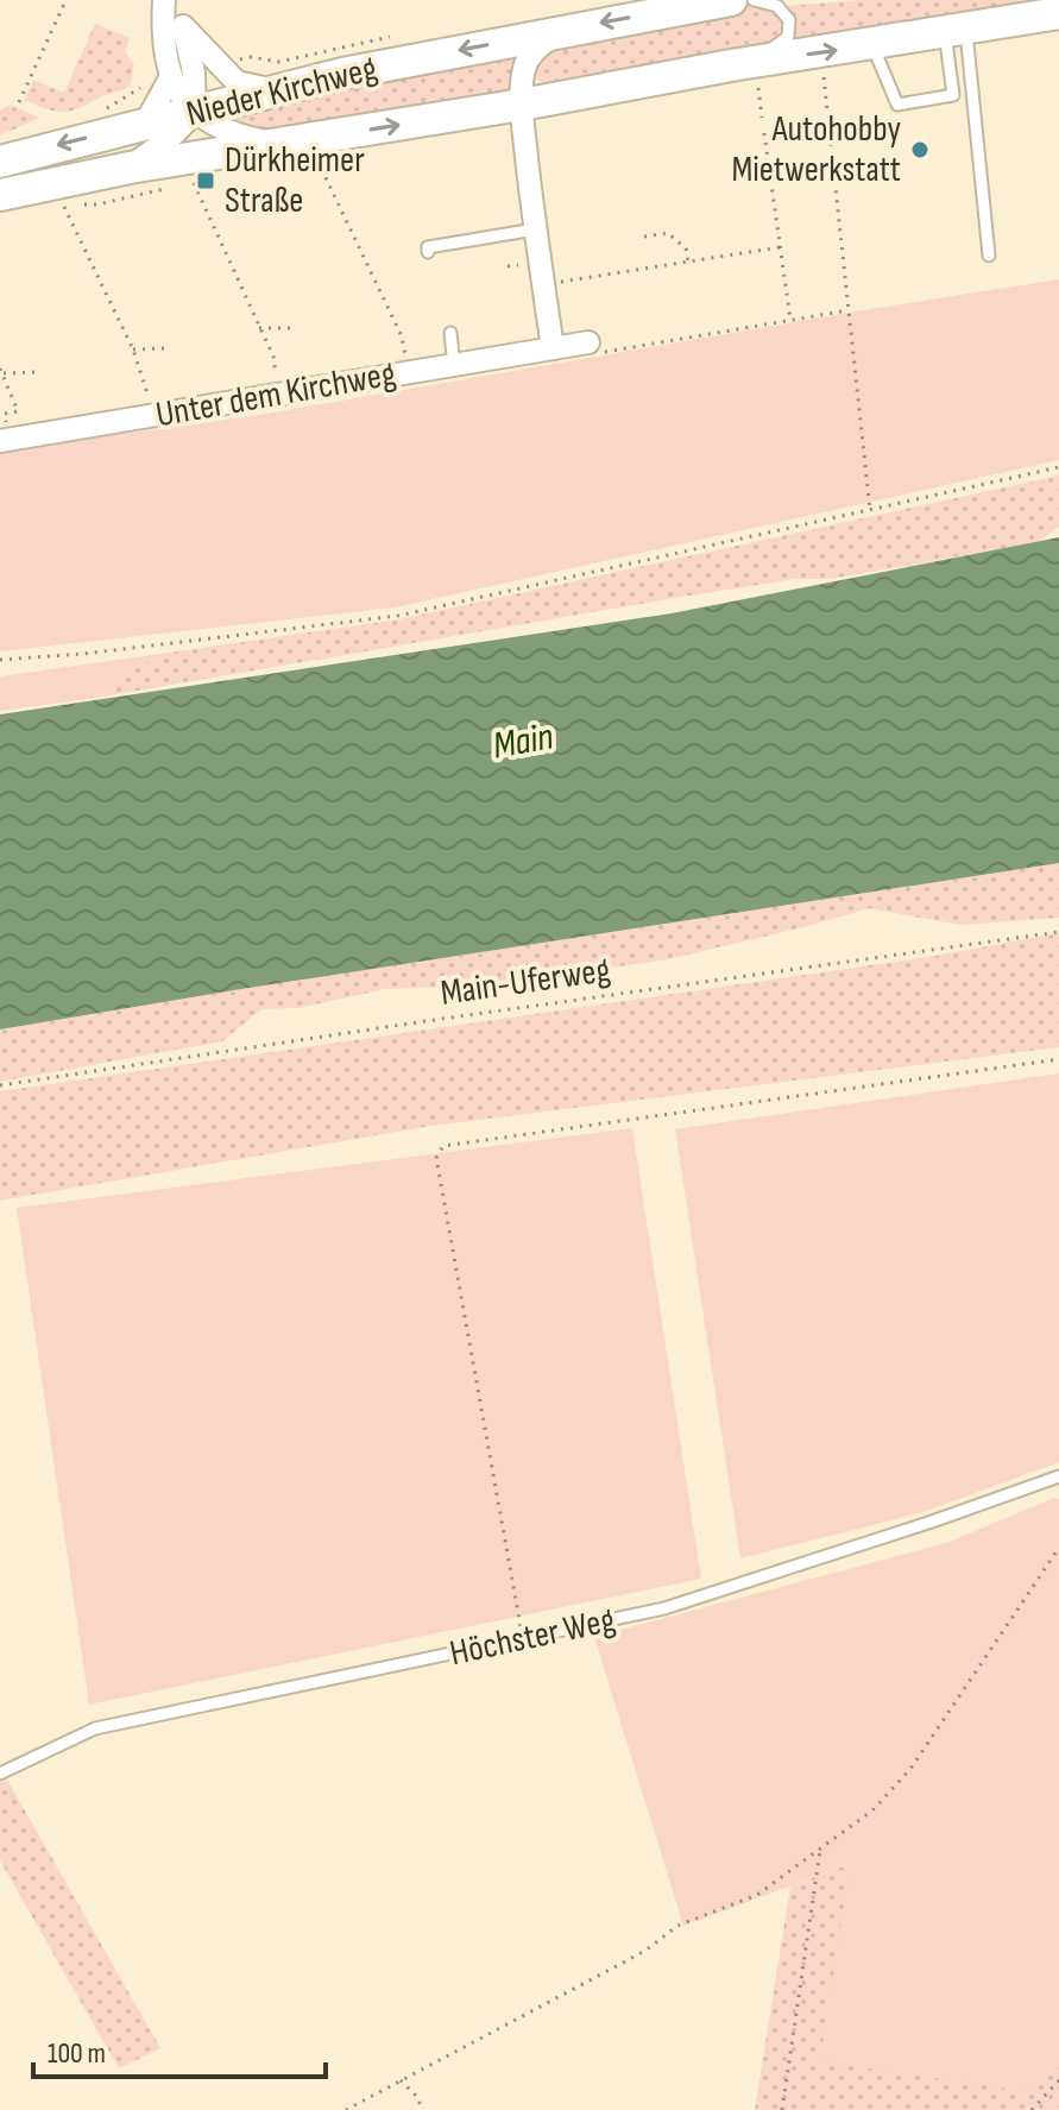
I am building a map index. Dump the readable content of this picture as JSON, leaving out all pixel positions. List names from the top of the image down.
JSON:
{
  "streets": {
    "main road": ["Nieder Kirchweg"],
    "street": ["Unter dem Kirchweg"],
    "lane": ["Höchster Weg"],
    "path": ["Main-Uferweg"]
  },
  "water": ["Main"],
  "places": {
    "other": ["Autohobby Mietwerkstatt"],
    "transit": ["Dürkheimer Straße"]
  },
  "scale_bar": "100 m"
}
